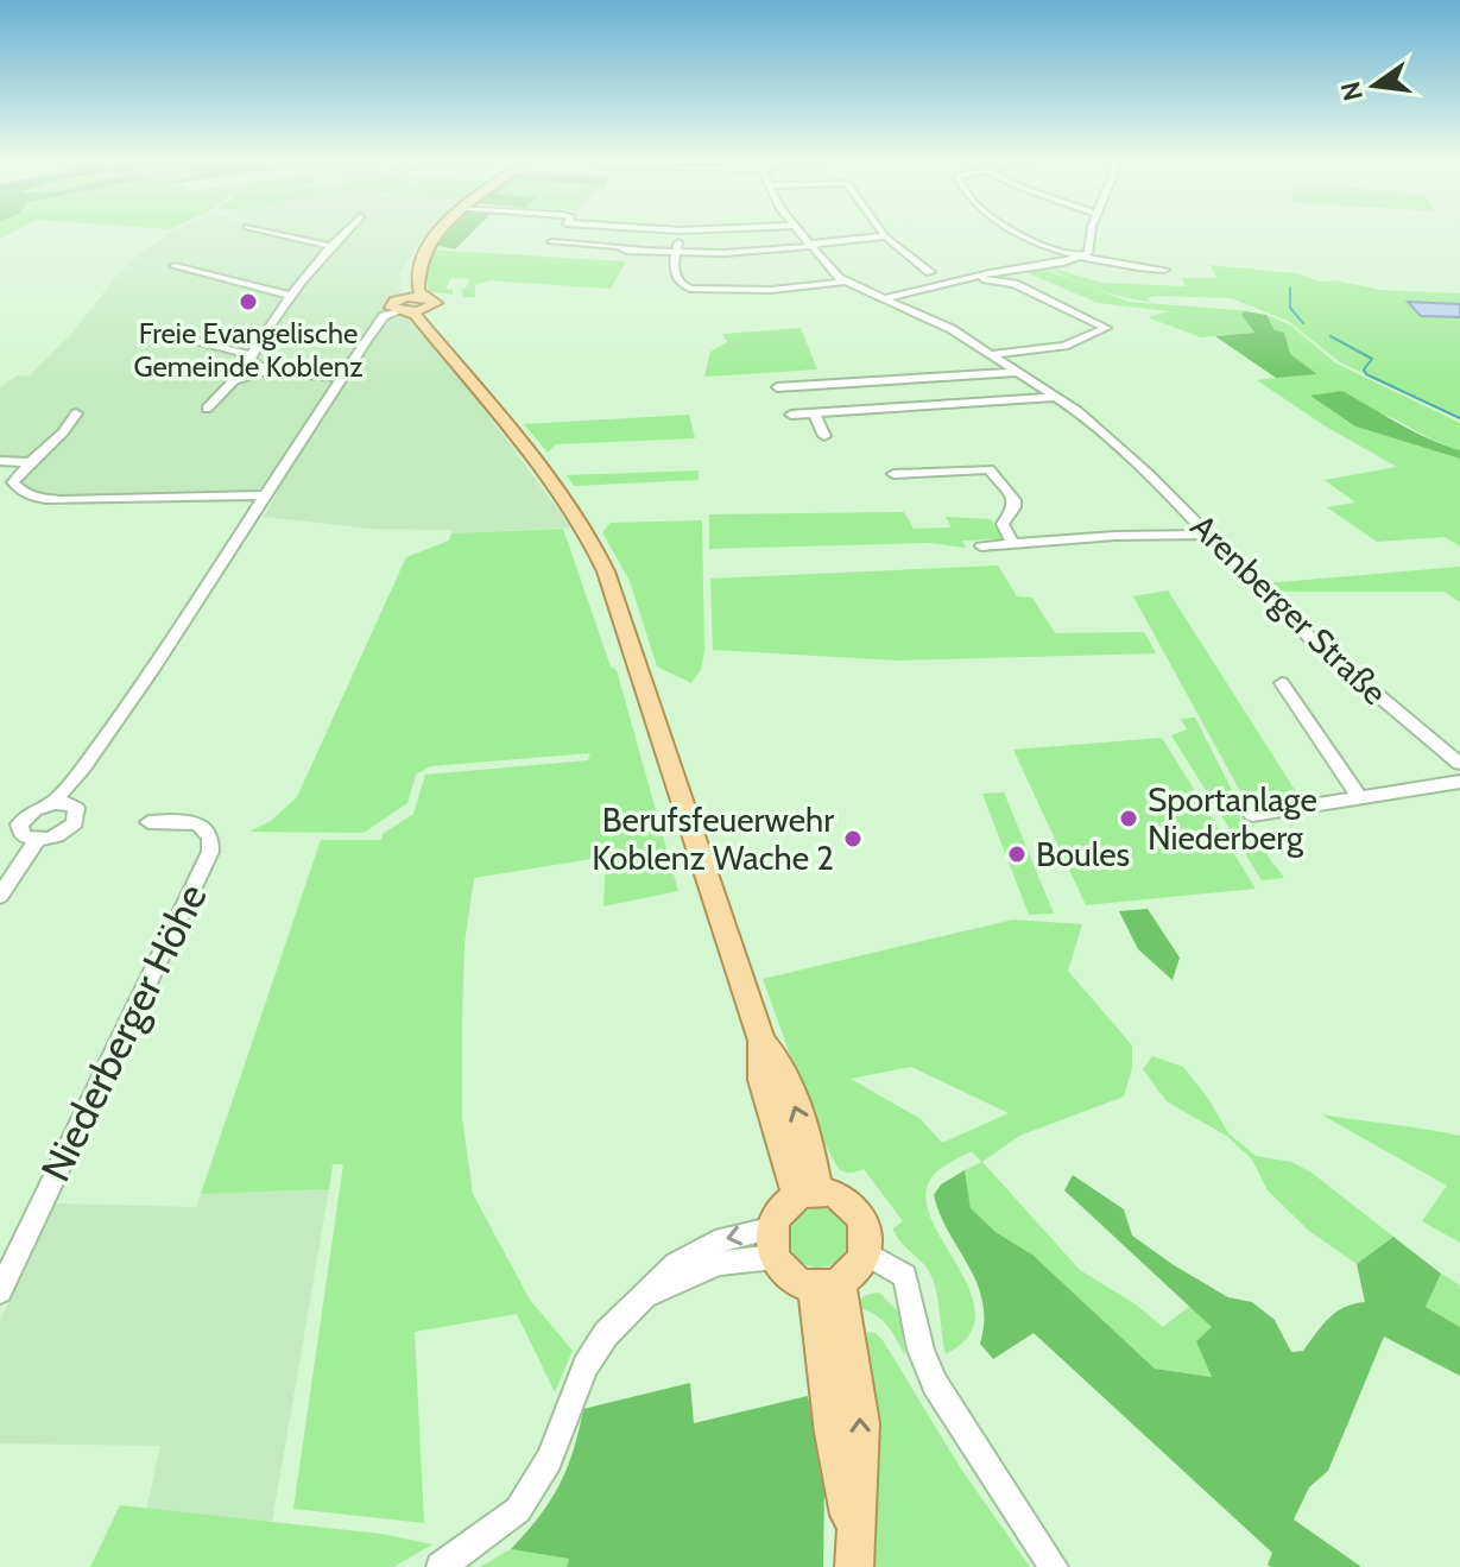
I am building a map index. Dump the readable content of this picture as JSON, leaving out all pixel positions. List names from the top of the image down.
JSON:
{
  "streets": {
    "street": ["Arenberger Straße", "Niederberger Höhe"]
  },
  "places": [
    "Freie Evangelische Gemeinde Koblenz",
    "Sportanlage Niederberg",
    "Berufsfeuerwehr Koblenz Wache 2",
    "Boules"
  ],
  "north": "left"
}
